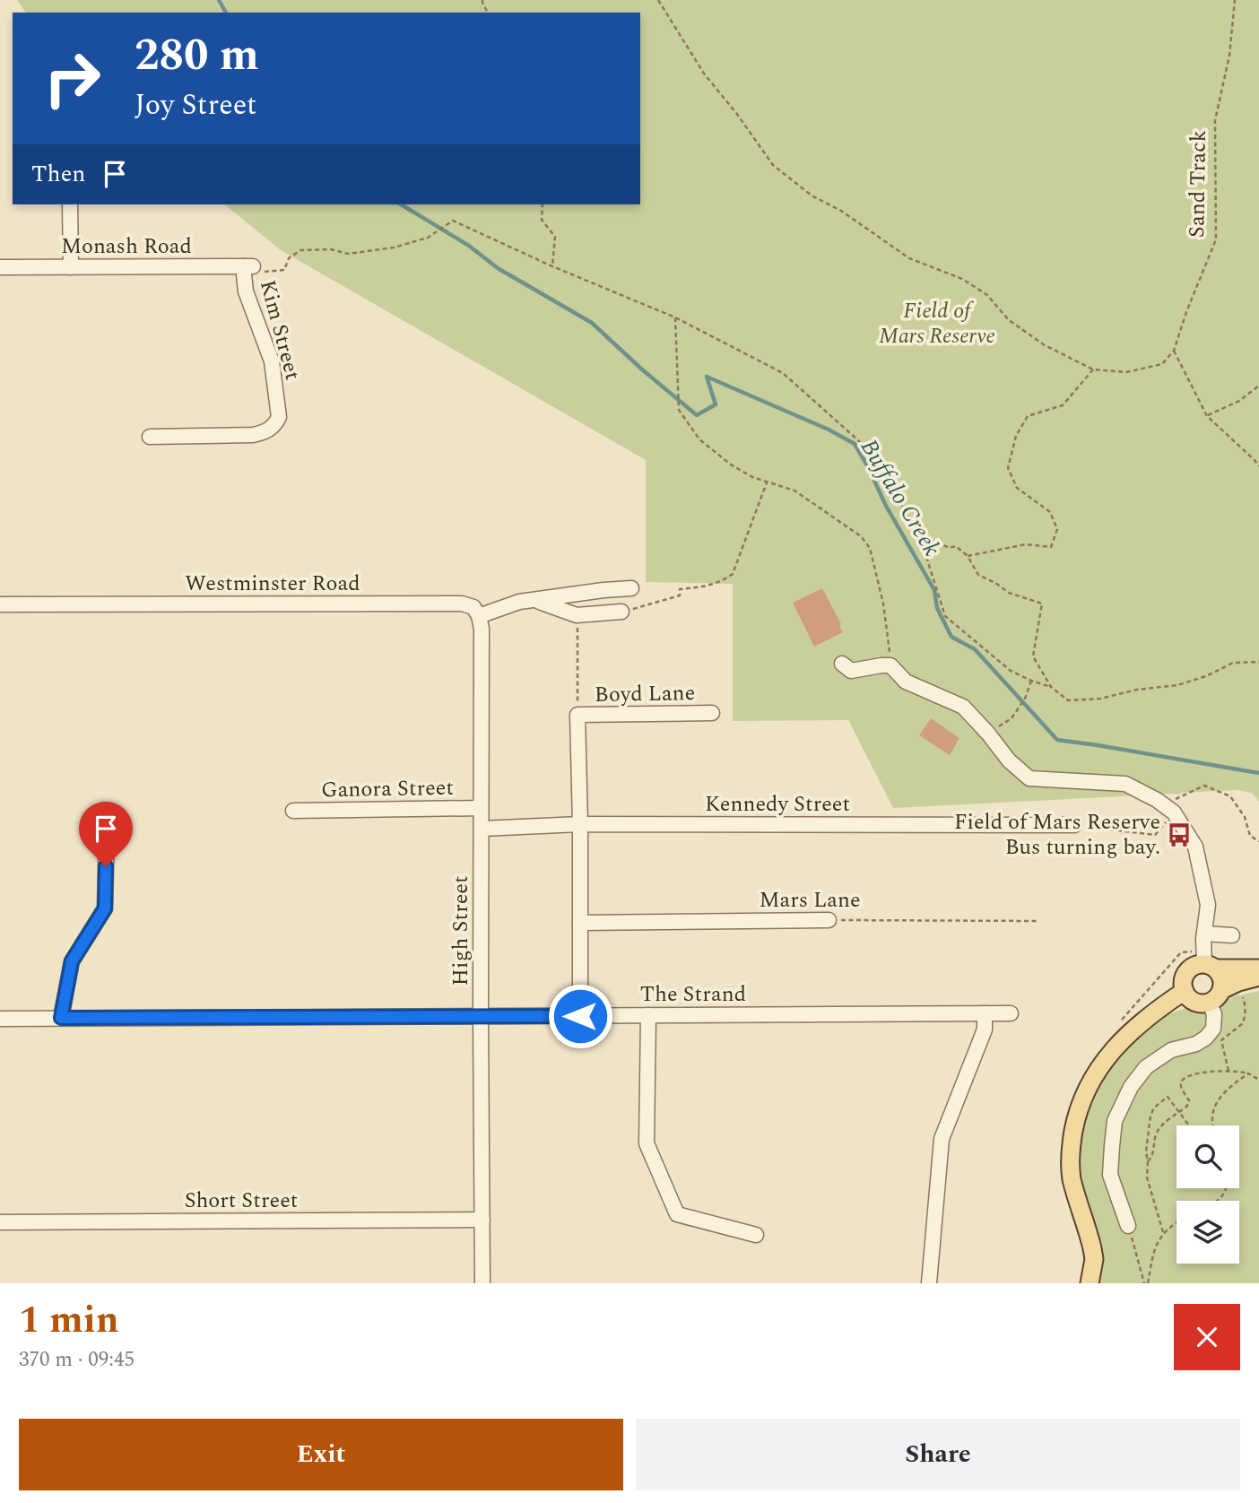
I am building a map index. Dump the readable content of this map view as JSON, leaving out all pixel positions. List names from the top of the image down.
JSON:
{
  "streets": {
    "street": [
      "Monash Road",
      "Kim Street",
      "Westminster Road",
      "Boyd Lane",
      "Ganora Street",
      "Kennedy Street",
      "Mars Lane",
      "High Street",
      "The Strand",
      "Short Street"
    ],
    "path": ["Sand Track"]
  },
  "crossings": [
    ["Monash Road", "Kim Street"],
    ["Westminster Road", "High Street"],
    ["Boyd Lane", "Kennedy Street"],
    ["Boyd Lane", "Mars Lane"],
    ["Boyd Lane", "The Strand"],
    ["Ganora Street", "High Street"],
    ["Kennedy Street", "High Street"],
    ["High Street", "The Strand"],
    ["High Street", "Short Street"]
  ],
  "water": ["Buffalo Creek"],
  "parks": ["Field of Mars Reserve"],
  "places": {
    "bus stop": ["Field of Mars Reserve Bus turning bay."]
  },
  "page": {
    "turn": ["280 m", "Joy Street"],
    "then": "Then",
    "heading": ["1 min", "370 m · 09:45"],
    "buttons": ["Exit", "Share"]
  }
}
